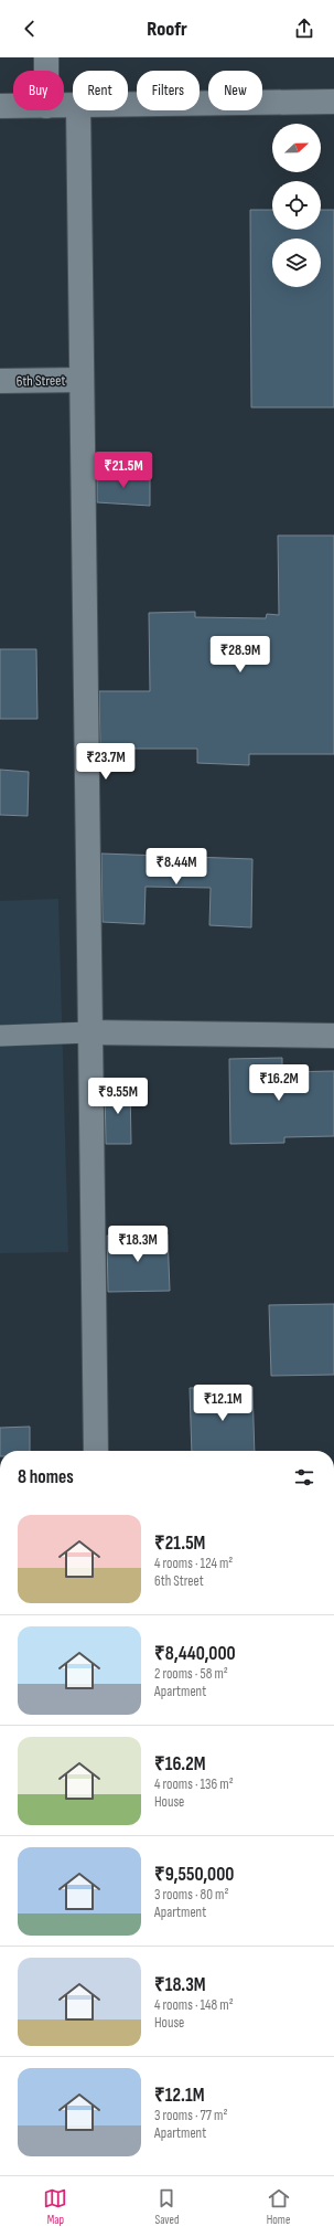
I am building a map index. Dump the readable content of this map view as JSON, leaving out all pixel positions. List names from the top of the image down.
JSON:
{
  "streets": {
    "street": ["6th Street"]
  },
  "north": "right",
  "page": {
    "header": "Roofr",
    "chip": [
      "Buy",
      "Rent",
      "Filters",
      "New"
    ],
    "price": [
      "₹21.5M",
      "₹28.9M",
      "₹23.7M",
      "₹8.44M",
      "₹16.2M",
      "₹9.55M",
      "₹18.3M",
      "₹12.1M"
    ],
    "heading": "8 homes",
    "list": [
      {
        "name": "₹21.5M",
        "note": "4 rooms · 124 m² · 6th Street"
      },
      {
        "name": "₹8,440,000",
        "note": "2 rooms · 58 m² · Apartment"
      },
      {
        "name": "₹16.2M",
        "note": "4 rooms · 136 m² · House"
      },
      {
        "name": "₹9,550,000",
        "note": "3 rooms · 80 m² · Apartment"
      },
      {
        "name": "₹18.3M",
        "note": "4 rooms · 148 m² · House"
      },
      {
        "name": "₹12.1M",
        "note": "3 rooms · 77 m² · Apartment"
      }
    ],
    "tabs": ["Map", "Saved", "Home"]
  }
}
